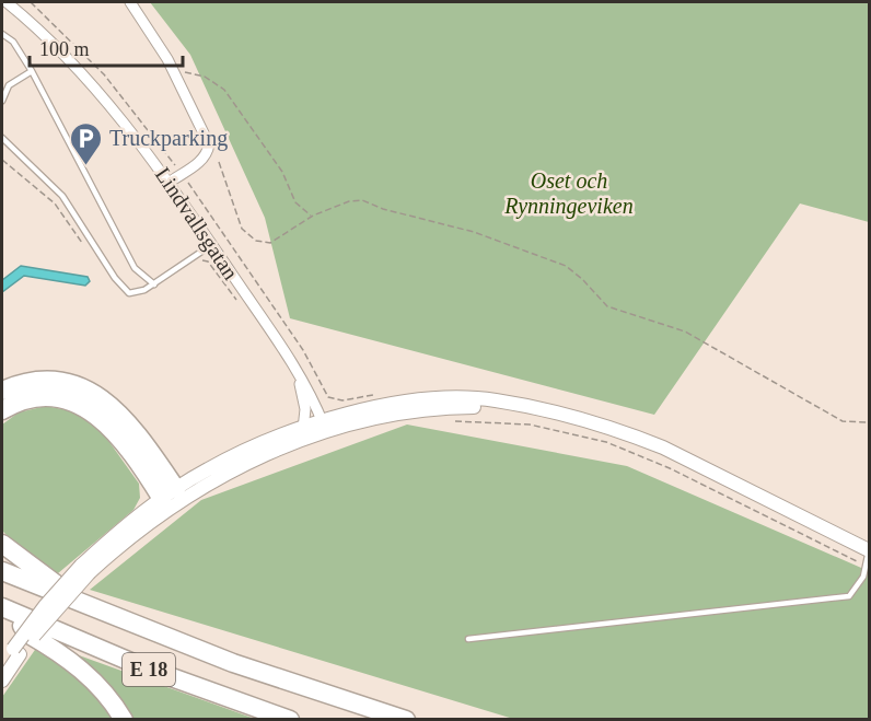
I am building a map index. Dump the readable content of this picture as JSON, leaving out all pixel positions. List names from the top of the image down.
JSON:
{
  "streets": {
    "highway": ["E 18"],
    "street": ["Lindvallsgatan"]
  },
  "parks": ["Oset och Rynningeviken"],
  "places": {
    "parking": ["Truckparking"]
  },
  "scale_bar": "100 m"
}
